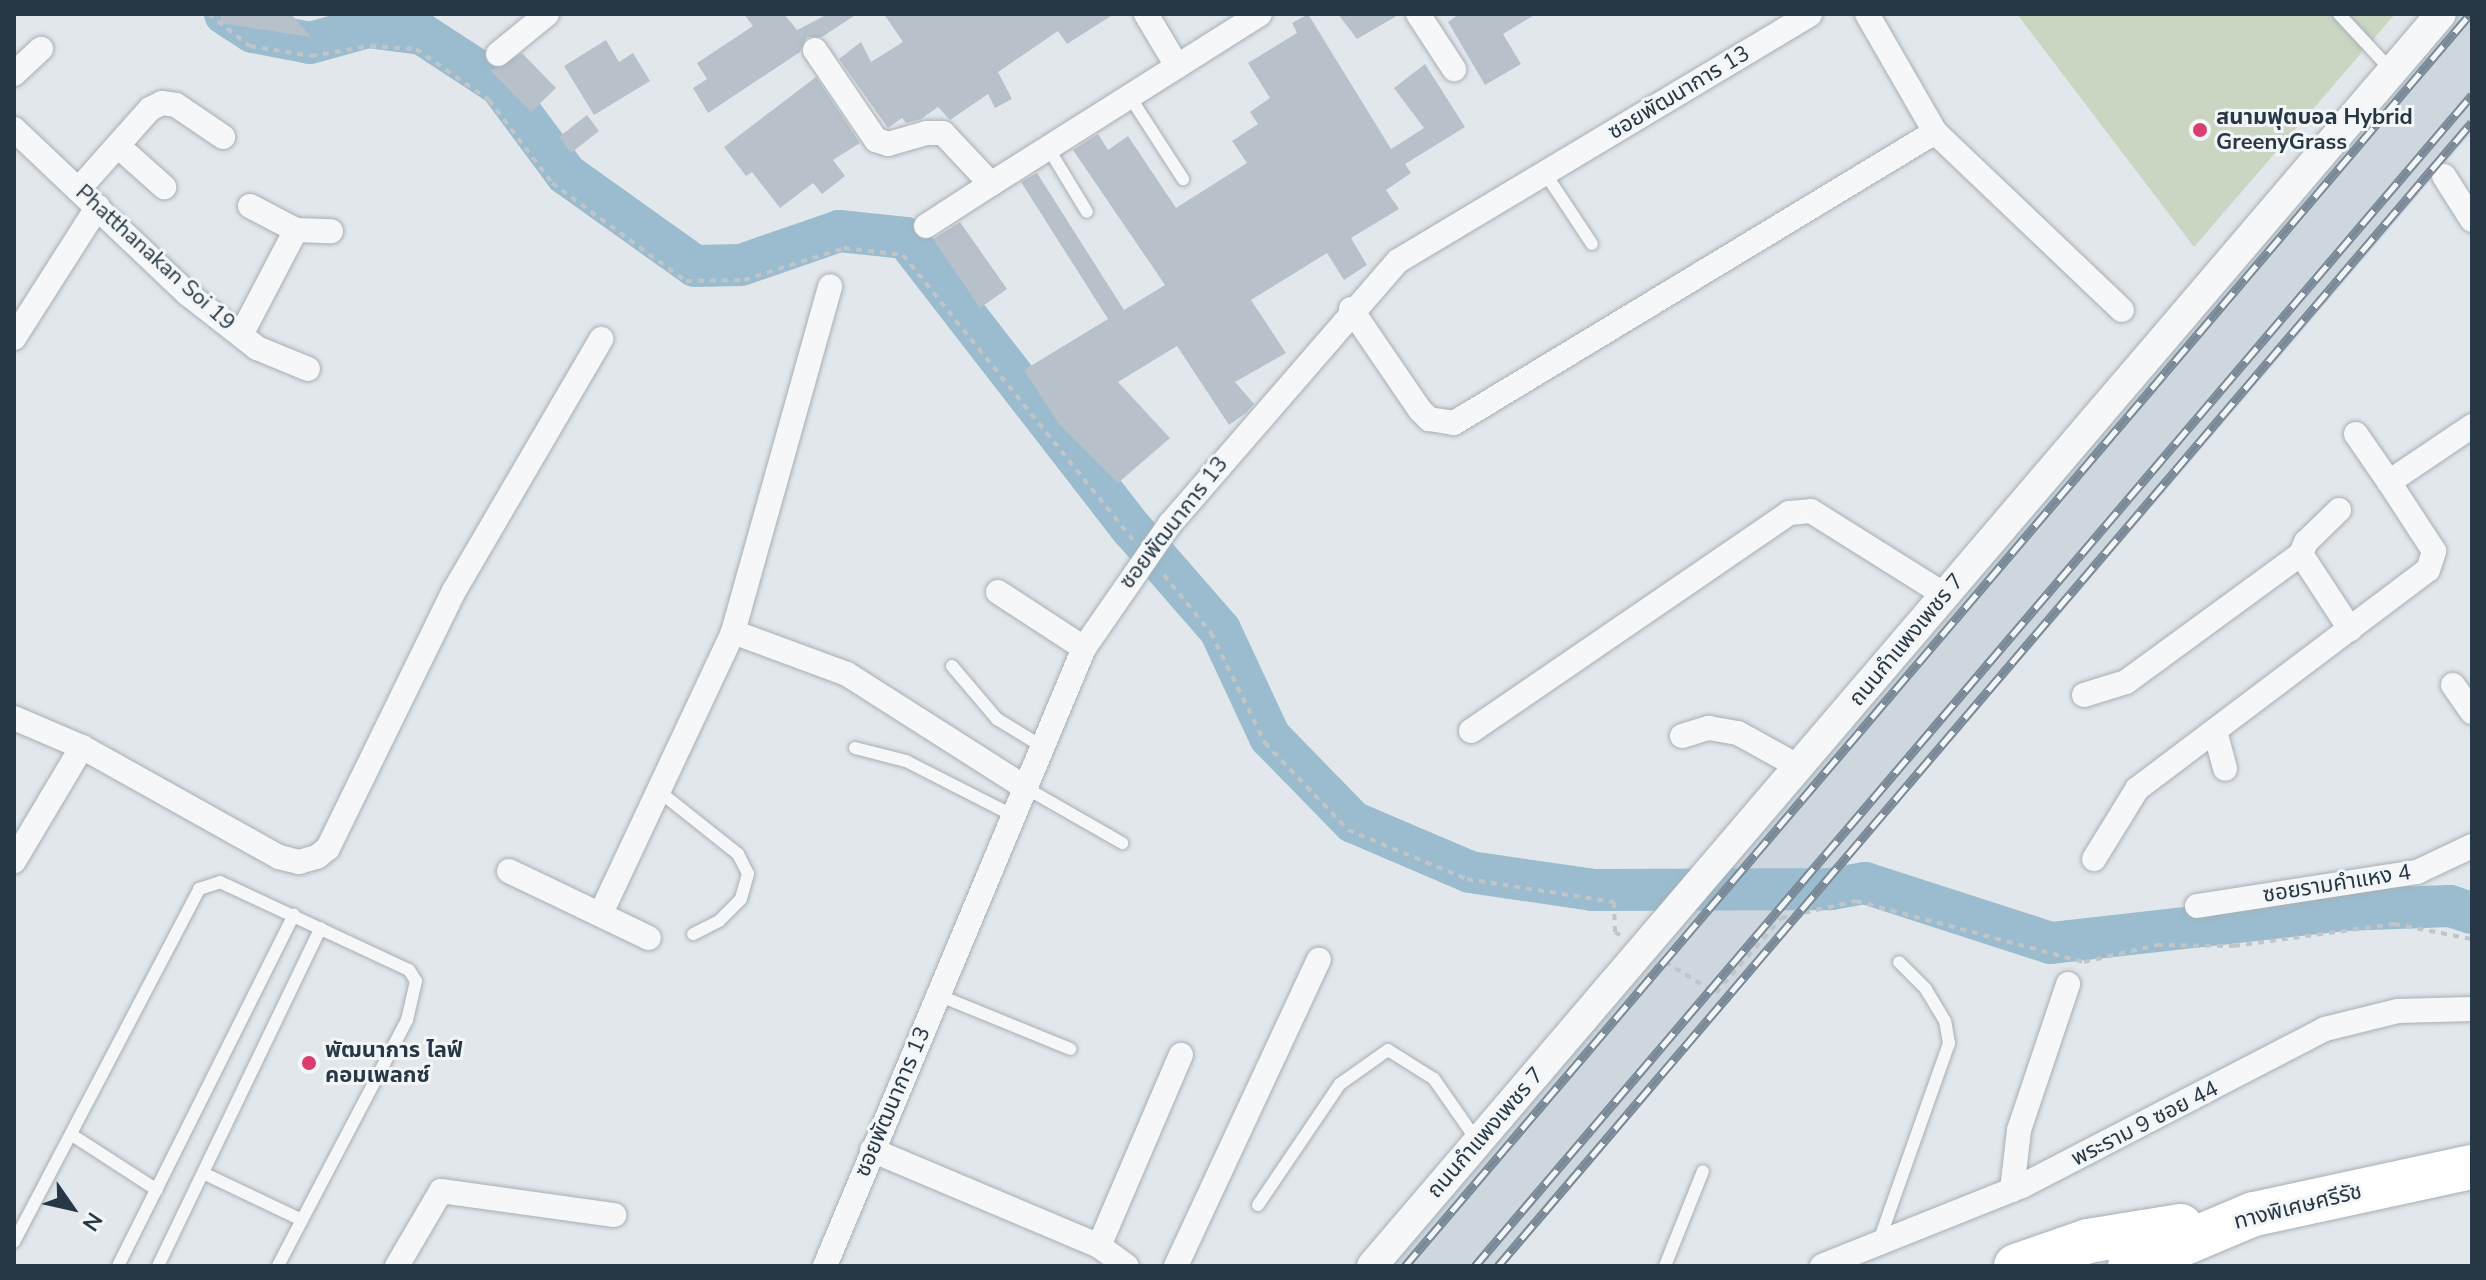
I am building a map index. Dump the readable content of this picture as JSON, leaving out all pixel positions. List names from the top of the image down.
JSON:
{
  "streets": {
    "highway": ["ทางพิเศษศรีรัช"],
    "street": [
      "ซอยพัฒนาการ 13",
      "Phatthanakan Soi 19",
      "ถนนกำแพงเพชร 7",
      "ซอยรามคำแหง 4",
      "พระราม 9 ซอย 44"
    ]
  },
  "places": ["สนามฟุตบอล Hybrid GreenyGrass", "พัฒนาการ ไลฟ์ คอมเพลกซ์"],
  "north": "bottom right"
}
